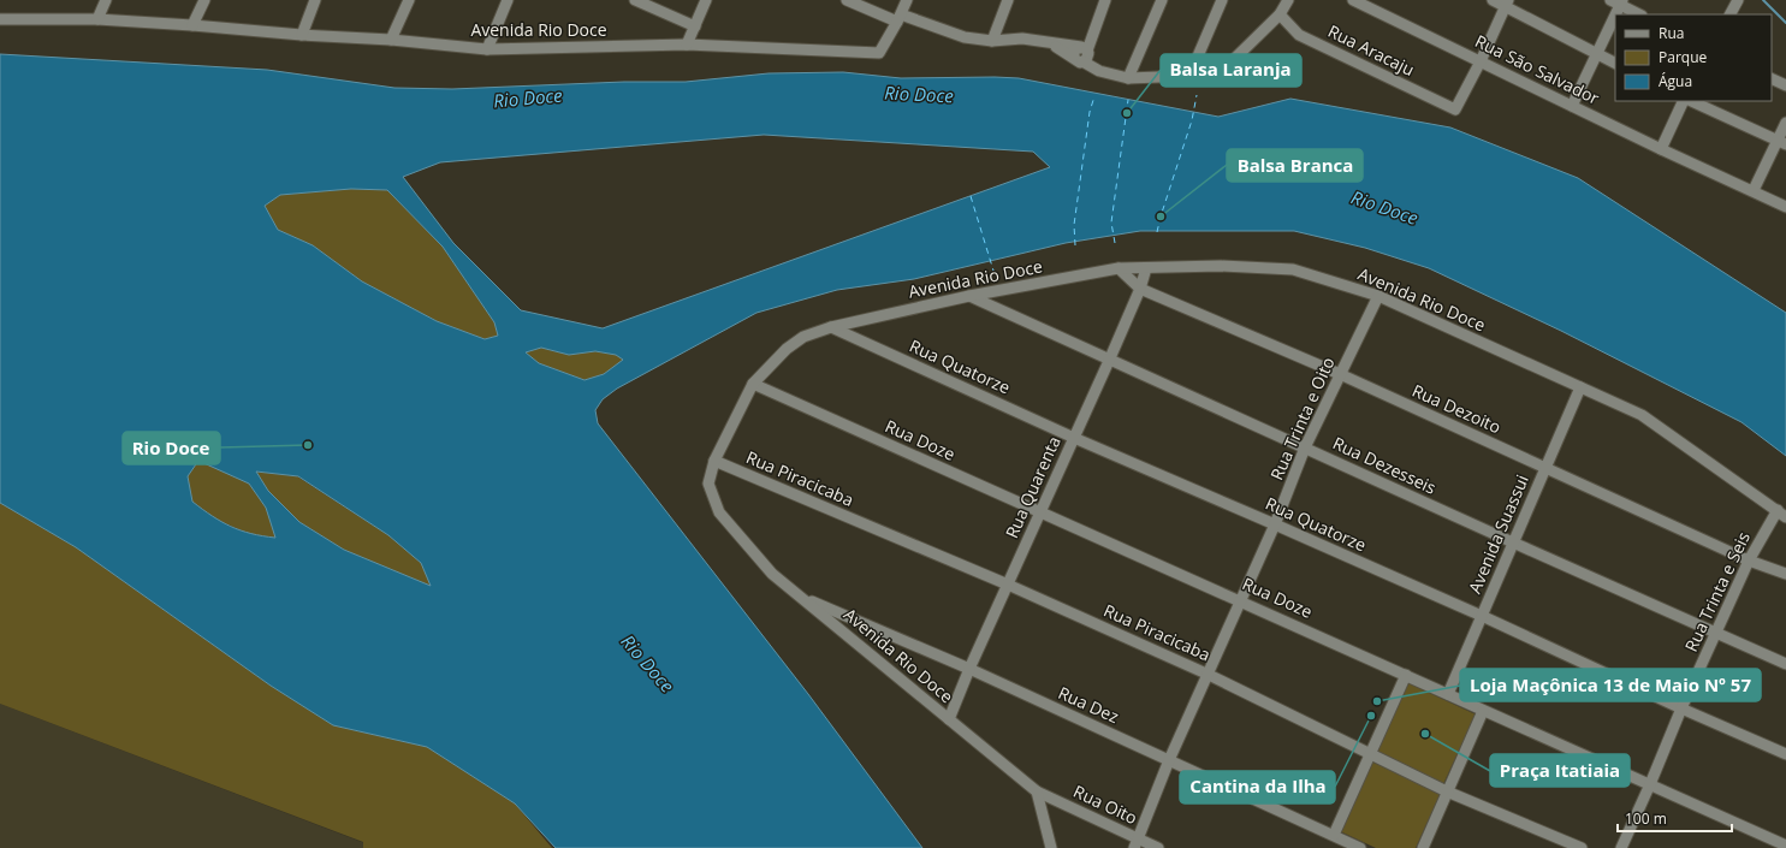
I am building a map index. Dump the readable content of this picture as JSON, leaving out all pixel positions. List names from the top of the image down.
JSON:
{
  "streets": {
    "street": [
      "Avenida Rio Doce",
      "Rua Aracaju",
      "Rua São Salvador",
      "Rua Quatorze",
      "Rua Dezoito",
      "Rua Trinta e Oito",
      "Rua Doze",
      "Rua Dezesseis",
      "Rua Piracicaba",
      "Rua Quarenta",
      "Avenida Suassui",
      "Rua Trinta e Seis",
      "Rua Dez",
      "Rua Oito"
    ]
  },
  "crossings": [
    ["Avenida Rio Doce", "Rua Quatorze"],
    ["Avenida Rio Doce", "Rua Dezoito"],
    ["Avenida Rio Doce", "Rua Trinta e Oito"],
    ["Avenida Rio Doce", "Rua Doze"],
    ["Avenida Rio Doce", "Rua Dezesseis"],
    ["Avenida Rio Doce", "Rua Piracicaba"],
    ["Avenida Rio Doce", "Rua Quarenta"],
    ["Avenida Rio Doce", "Avenida Suassui"],
    ["Avenida Rio Doce", "Rua Trinta e Seis"],
    ["Avenida Rio Doce", "Rua Dez"],
    ["Avenida Rio Doce", "Rua Oito"],
    ["Rua Aracaju", "Rua São Salvador"],
    ["Rua Quatorze", "Rua Trinta e Oito"],
    ["Rua Quatorze", "Rua Quarenta"],
    ["Rua Quatorze", "Avenida Suassui"],
    ["Rua Quatorze", "Rua Trinta e Seis"],
    ["Rua Dezoito", "Rua Trinta e Oito"],
    ["Rua Dezoito", "Rua Quarenta"],
    ["Rua Dezoito", "Avenida Suassui"],
    ["Rua Dezoito", "Rua Trinta e Seis"],
    ["Rua Trinta e Oito", "Rua Doze"],
    ["Rua Trinta e Oito", "Rua Dezesseis"],
    ["Rua Trinta e Oito", "Rua Piracicaba"],
    ["Rua Trinta e Oito", "Rua Dez"],
    ["Rua Trinta e Oito", "Rua Oito"],
    ["Rua Doze", "Rua Quarenta"],
    ["Rua Doze", "Avenida Suassui"],
    ["Rua Doze", "Rua Trinta e Seis"],
    ["Rua Dezesseis", "Rua Quarenta"],
    ["Rua Dezesseis", "Avenida Suassui"],
    ["Rua Dezesseis", "Rua Trinta e Seis"],
    ["Rua Piracicaba", "Rua Quarenta"],
    ["Rua Quarenta", "Rua Dez"]
  ],
  "water": ["Rio Doce"],
  "places": [
    "Balsa Laranja",
    "Balsa Branca",
    "Rio Doce",
    "Loja Maçônica 13 de Maio Nº 57",
    "Cantina da Ilha",
    "Praça Itatiaia"
  ],
  "legend": ["Rua", "Parque", "Água"],
  "scale_bar": "100 m"
}
